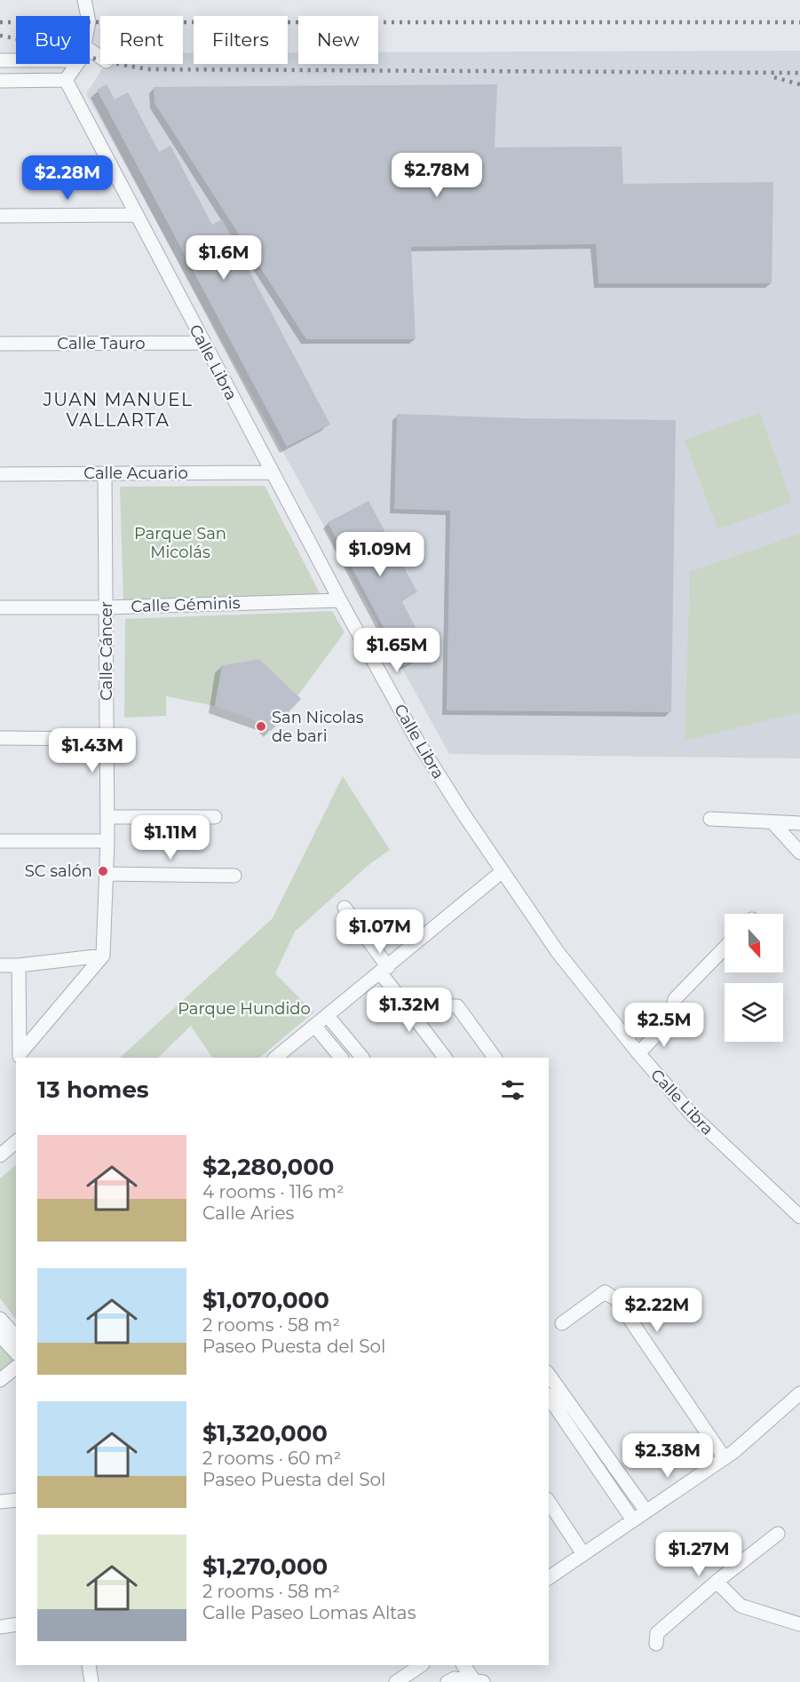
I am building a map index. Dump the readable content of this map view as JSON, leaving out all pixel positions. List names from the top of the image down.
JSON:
{
  "streets": {
    "street": [
      "Calle Tauro",
      "Calle Libra",
      "Calle Acuario",
      "Calle Géminis",
      "Calle Cáncer"
    ]
  },
  "crossings": [
    ["Calle Tauro", "Calle Libra"],
    ["Calle Libra", "Calle Acuario"],
    ["Calle Libra", "Calle Géminis"],
    ["Calle Acuario", "Calle Cáncer"],
    ["Calle Géminis", "Calle Cáncer"]
  ],
  "districts": ["JUAN MANUEL VALLARTA"],
  "parks": ["Parque San Micolás", "Parque Hundido"],
  "places": ["San Nicolas de bari", "SC salón"],
  "north": "bottom",
  "page": {
    "chip": [
      "Buy",
      "Rent",
      "Filters",
      "New"
    ],
    "price": [
      "$2.78M",
      "$2.28M",
      "$1.6M",
      "$1.09M",
      "$1.65M",
      "$1.43M",
      "$1.11M",
      "$1.07M",
      "$1.32M",
      "$2.5M",
      "$2.22M",
      "$2.38M",
      "$1.27M"
    ],
    "heading": "13 homes",
    "list": [
      {
        "name": "$2,280,000",
        "note": "4 rooms · 116 m² · Calle Aries"
      },
      {
        "name": "$1,070,000",
        "note": "2 rooms · 58 m² · Paseo Puesta del Sol"
      },
      {
        "name": "$1,320,000",
        "note": "2 rooms · 60 m² · Paseo Puesta del Sol"
      },
      {
        "name": "$1,270,000",
        "note": "2 rooms · 58 m² · Calle Paseo Lomas Altas"
      }
    ]
  }
}
